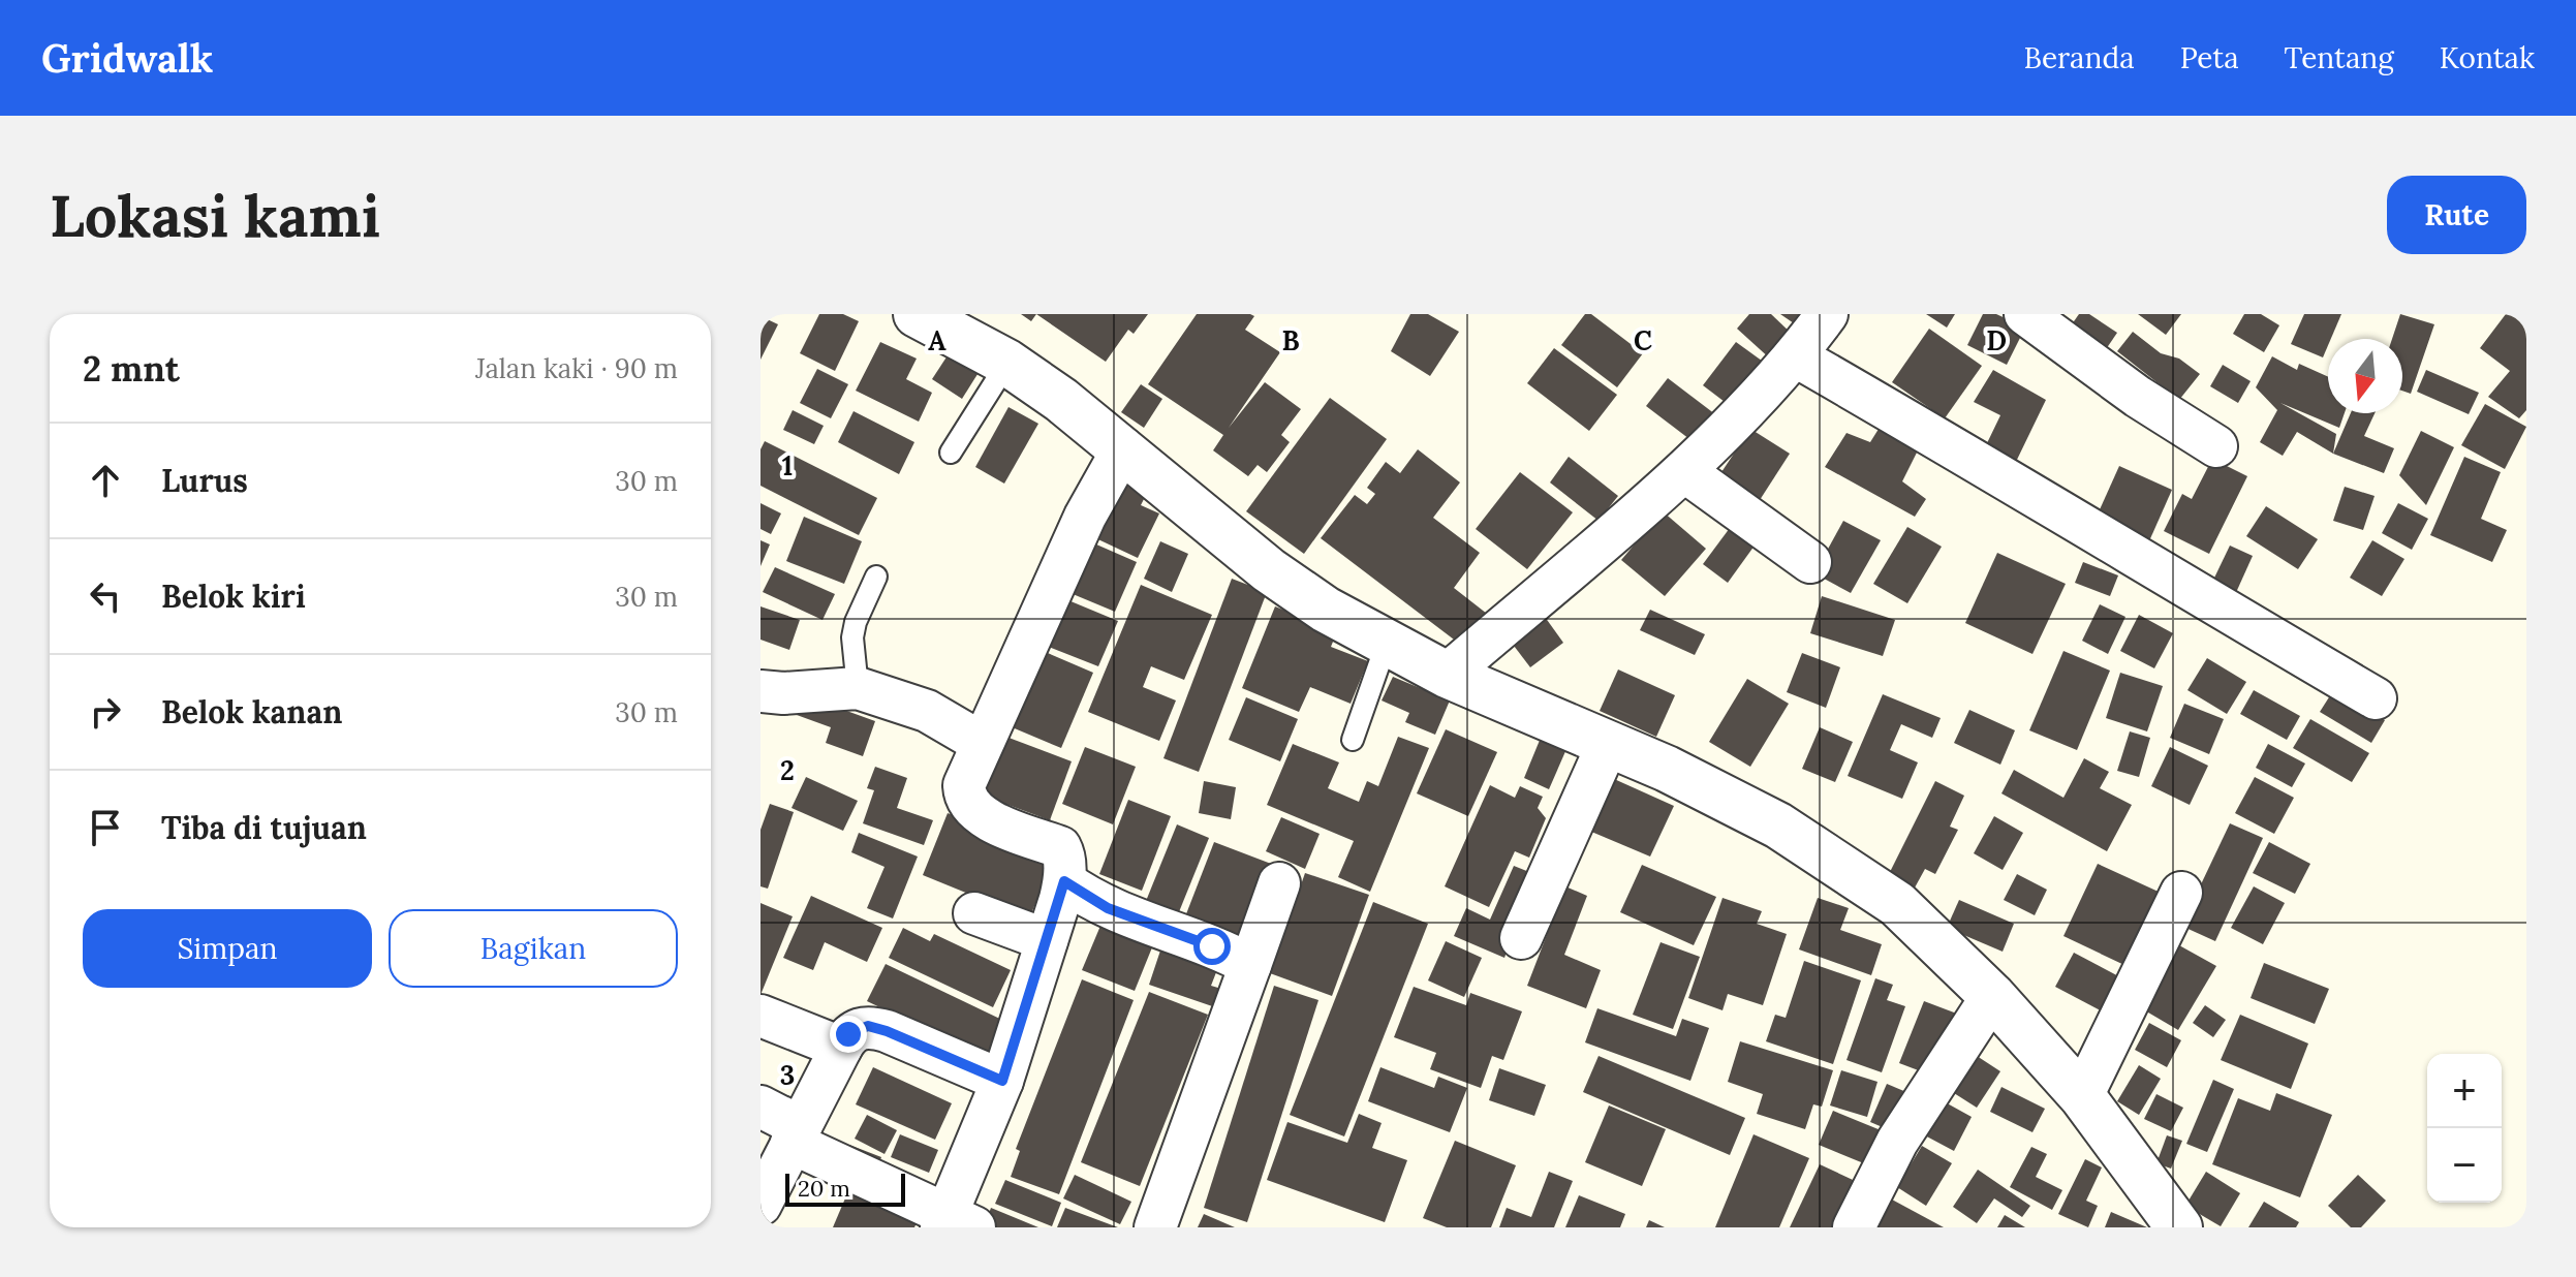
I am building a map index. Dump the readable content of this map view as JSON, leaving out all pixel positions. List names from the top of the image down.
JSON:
{
  "scale_bar": "20 m",
  "north": "bottom",
  "page": {
    "header": "Gridwalk",
    "nav": [
      "Beranda",
      "Peta",
      "Tentang",
      "Kontak"
    ],
    "buttons": [
      "Rute",
      ["Simpan", "Bagikan"]
    ],
    "title": "Lokasi kami",
    "heading": ["2 mnt", "Jalan kaki · 90 m"],
    "list": [
      ["Lurus", "30 m"],
      ["Belok kiri", "30 m"],
      ["Belok kanan", "30 m"],
      "Tiba di tujuan"
    ],
    "map_buttons": ["+", "−"],
    "scale": "20 m"
  },
  "grid": {
    "columns": [
      "A",
      "B",
      "C",
      "D"
    ],
    "rows": ["1", "2", "3"]
  }
}
